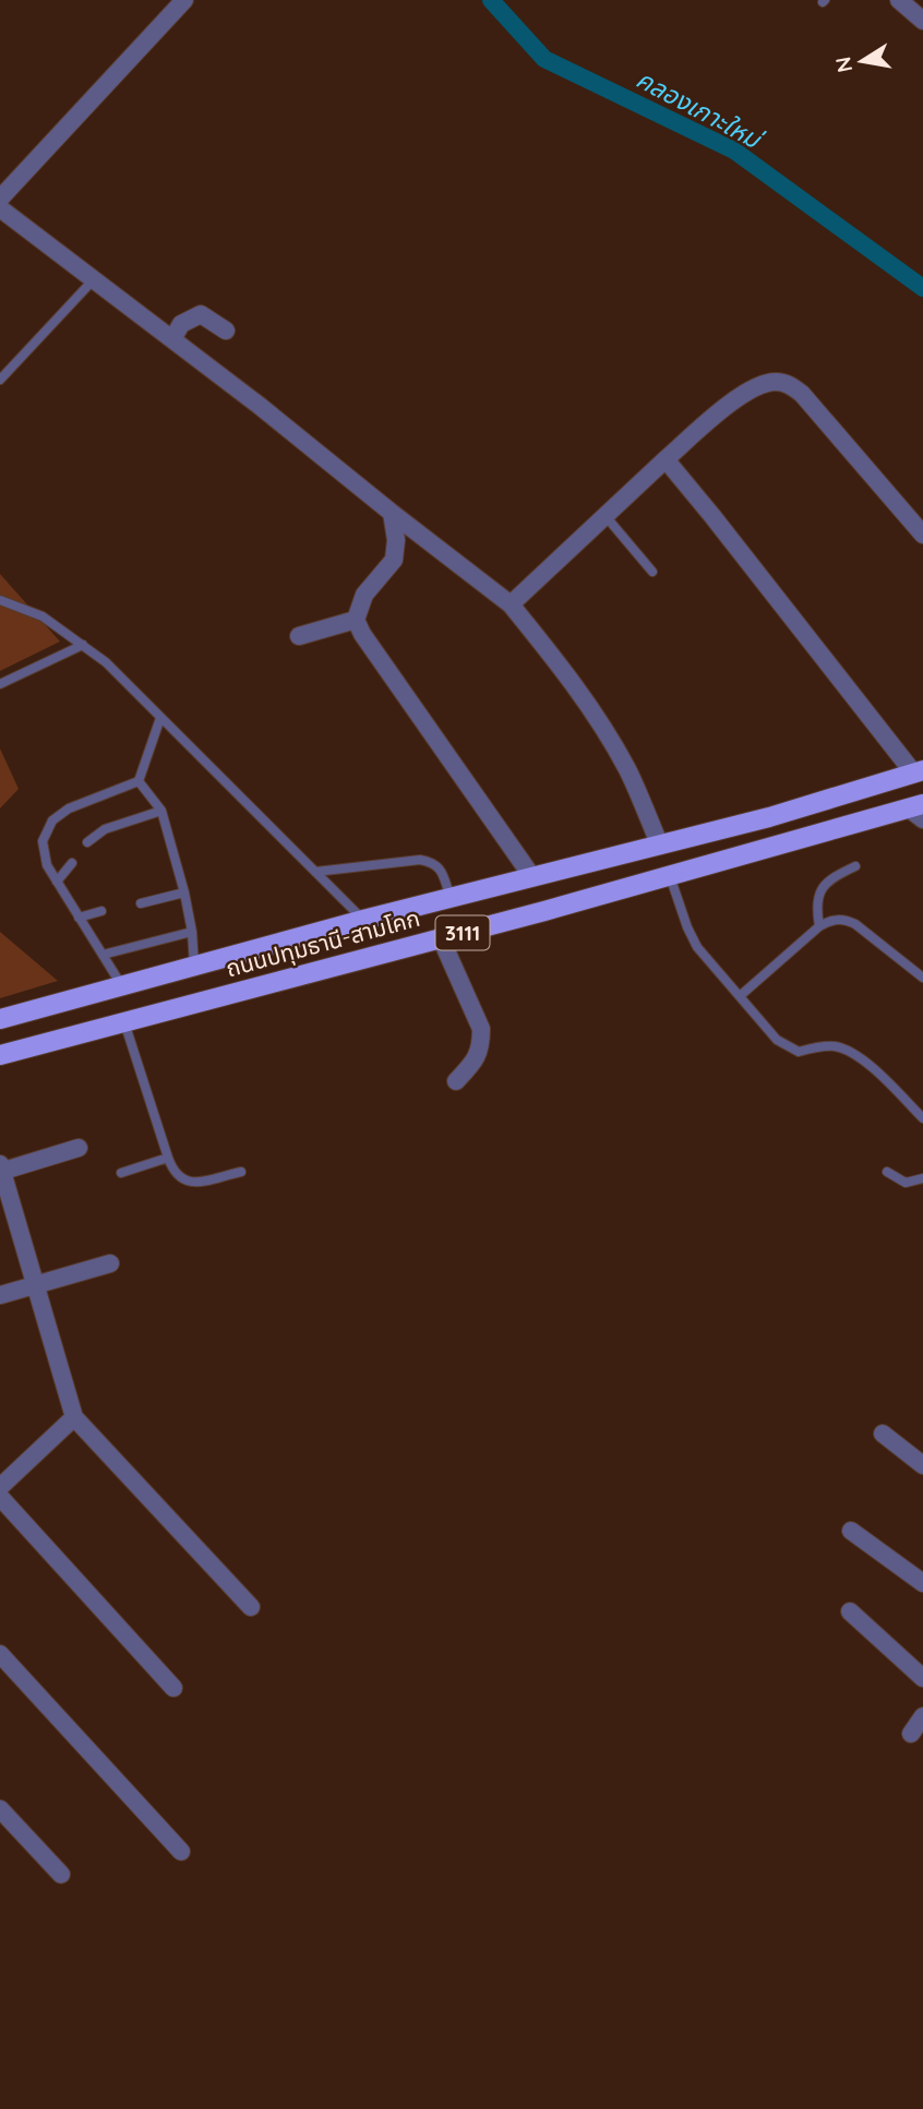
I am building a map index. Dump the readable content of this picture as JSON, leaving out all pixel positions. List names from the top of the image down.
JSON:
{
  "streets": {
    "main road": ["3111", "ถนนปทุมธานี-สามโคก"]
  },
  "water": ["คลองเกาะใหม่"],
  "north": "left"
}
